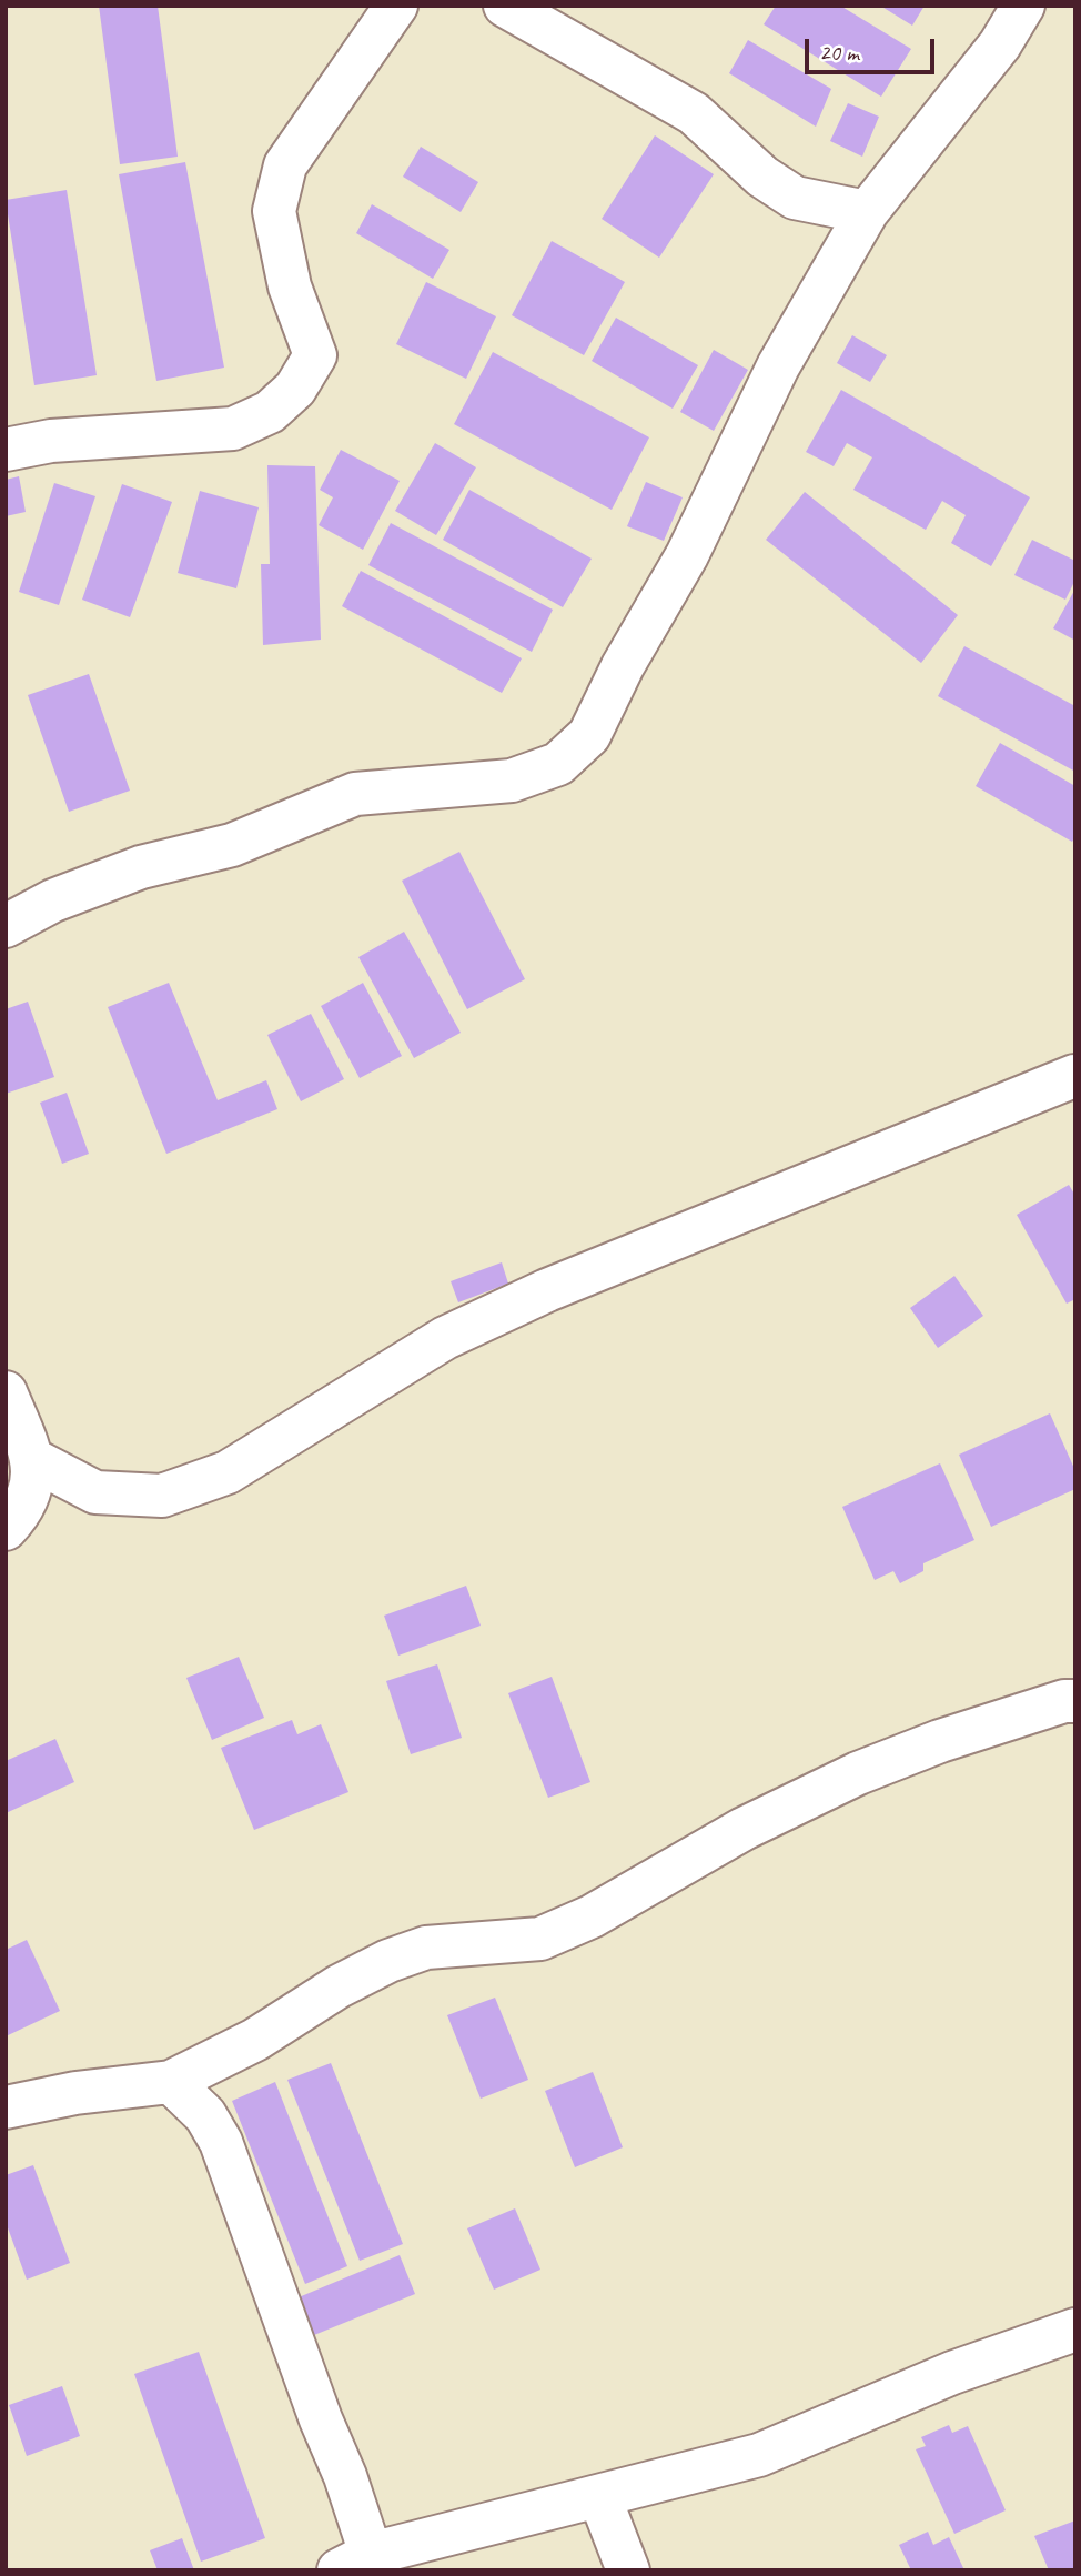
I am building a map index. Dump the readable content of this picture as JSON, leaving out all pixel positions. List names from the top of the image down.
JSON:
{
  "scale_bar": "20 m"
}
